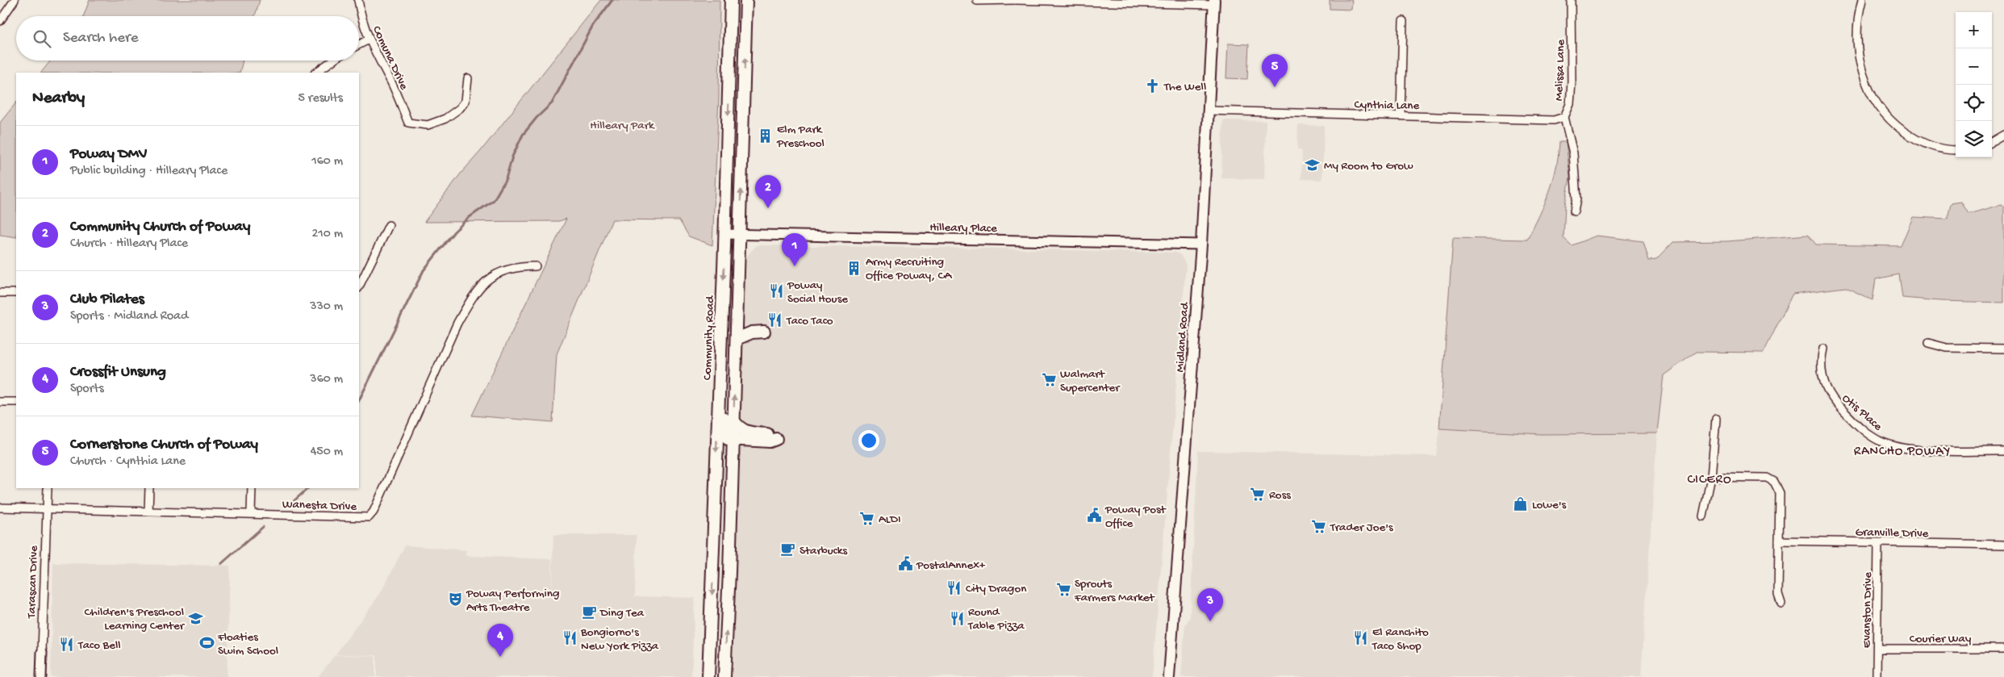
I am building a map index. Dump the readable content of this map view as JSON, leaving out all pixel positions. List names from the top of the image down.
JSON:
{
  "streets": {
    "main road": ["Midland Road", "Community Road"],
    "street": [
      "Comuna Drive",
      "Melissa Lane",
      "Cynthia Lane",
      "Hilleary Place",
      "Otis Place",
      "Wanesta Drive",
      "Granville Drive",
      "Tarascan Drive",
      "Evanston Drive",
      "Courier Way"
    ]
  },
  "crossings": [
    ["Melissa Lane", "Cynthia Lane"],
    ["Cynthia Lane", "Midland Road"],
    ["Hilleary Place", "Midland Road"],
    ["Hilleary Place", "Community Road"],
    ["Wanesta Drive", "Tarascan Drive"],
    ["Granville Drive", "Evanston Drive"],
    ["Evanston Drive", "Courier Way"]
  ],
  "districts": ["RANCHO POWAY", "CICERO"],
  "parks": ["Hilleary Park"],
  "places": {
    "church": ["The Well"],
    "building": ["Elm Park Preschool", "Army Recruiting Office Poway, CA"],
    "school or university": ["My Room to Grow", "Children's Preschool Learning Center"],
    "restaurant": [
      "Poway Social House",
      "Taco Taco",
      "City Dragon",
      "Round Table Pizza",
      "Bongiorno's New York Pizza",
      "El Ranchito Taco Shop",
      "Taco Bell"
    ],
    "supermarket": [
      "Walmart Supercenter",
      "Ross",
      "ALDI",
      "Trader Joe's",
      "Sprouts Farmers Market"
    ],
    "shop": ["Lowe's"],
    "public building": ["Poway Post Office", "PostalAnnex+"],
    "cafe": ["Starbucks", "Ding Tea"],
    "theatre": ["Poway Performing Arts Theatre"],
    "sports": ["Floaties Swim School"]
  },
  "page": {
    "map_buttons": ["+", "−"],
    "search": "Search here",
    "pins": [
      "5",
      "2",
      "1",
      "3",
      "4"
    ],
    "heading": ["Nearby", "5 results"],
    "list": [
      {
        "mark": "1",
        "name": "Poway DMV",
        "note": "Public building · Hilleary Place",
        "value": "160 m"
      },
      {
        "mark": "2",
        "name": "Community Church of Poway",
        "note": "Church · Hilleary Place",
        "value": "210 m"
      },
      {
        "mark": "3",
        "name": "Club Pilates",
        "note": "Sports · Midland Road",
        "value": "330 m"
      },
      {
        "mark": "4",
        "name": "Crossfit Unsung",
        "note": "Sports",
        "value": "360 m"
      },
      {
        "mark": "5",
        "name": "Cornerstone Church of Poway",
        "note": "Church · Cynthia Lane",
        "value": "450 m"
      }
    ]
  }
}
